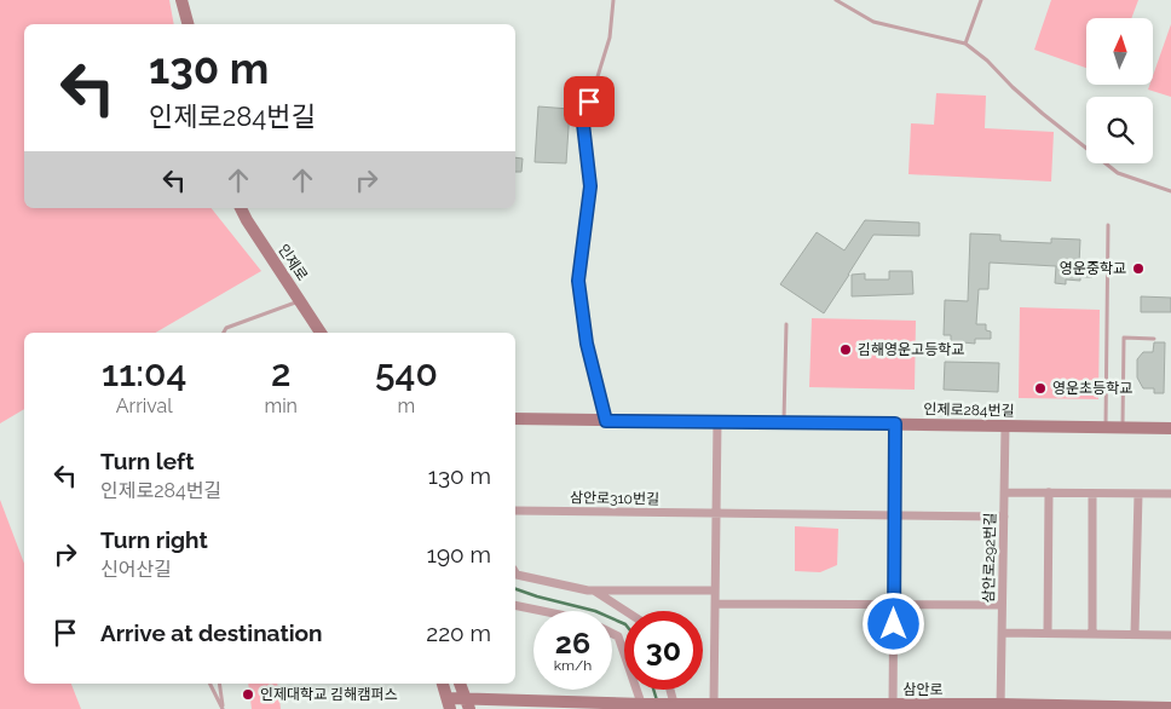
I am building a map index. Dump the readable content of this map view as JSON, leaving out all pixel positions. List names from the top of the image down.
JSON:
{
  "streets": {
    "main road": ["인제로", "인제로284번길", "삼안로"],
    "street": ["삼안로310번길", "삼안로292번길"]
  },
  "crossings": [
    ["삼안로310번길", "삼안로292번길"],
    ["삼안로292번길", "삼안로"]
  ],
  "places": [
    "영운중학교",
    "김해영운고등학교",
    "영운초등학교",
    "인제대학교 김해캠퍼스"
  ],
  "north": "top",
  "page": {
    "turn": ["130 m", "인제로284번길"],
    "eta": [
      "11:04",
      "Arrival",
      "2",
      "min",
      "540",
      "m"
    ],
    "list": [
      {
        "name": "Turn left",
        "note": "인제로284번길",
        "value": "130 m"
      },
      {
        "name": "Turn right",
        "note": "신어산길",
        "value": "190 m"
      },
      {
        "name": "Arrive at destination",
        "value": "220 m"
      }
    ],
    "speed": "26 km/h",
    "limit": "30"
  }
}
